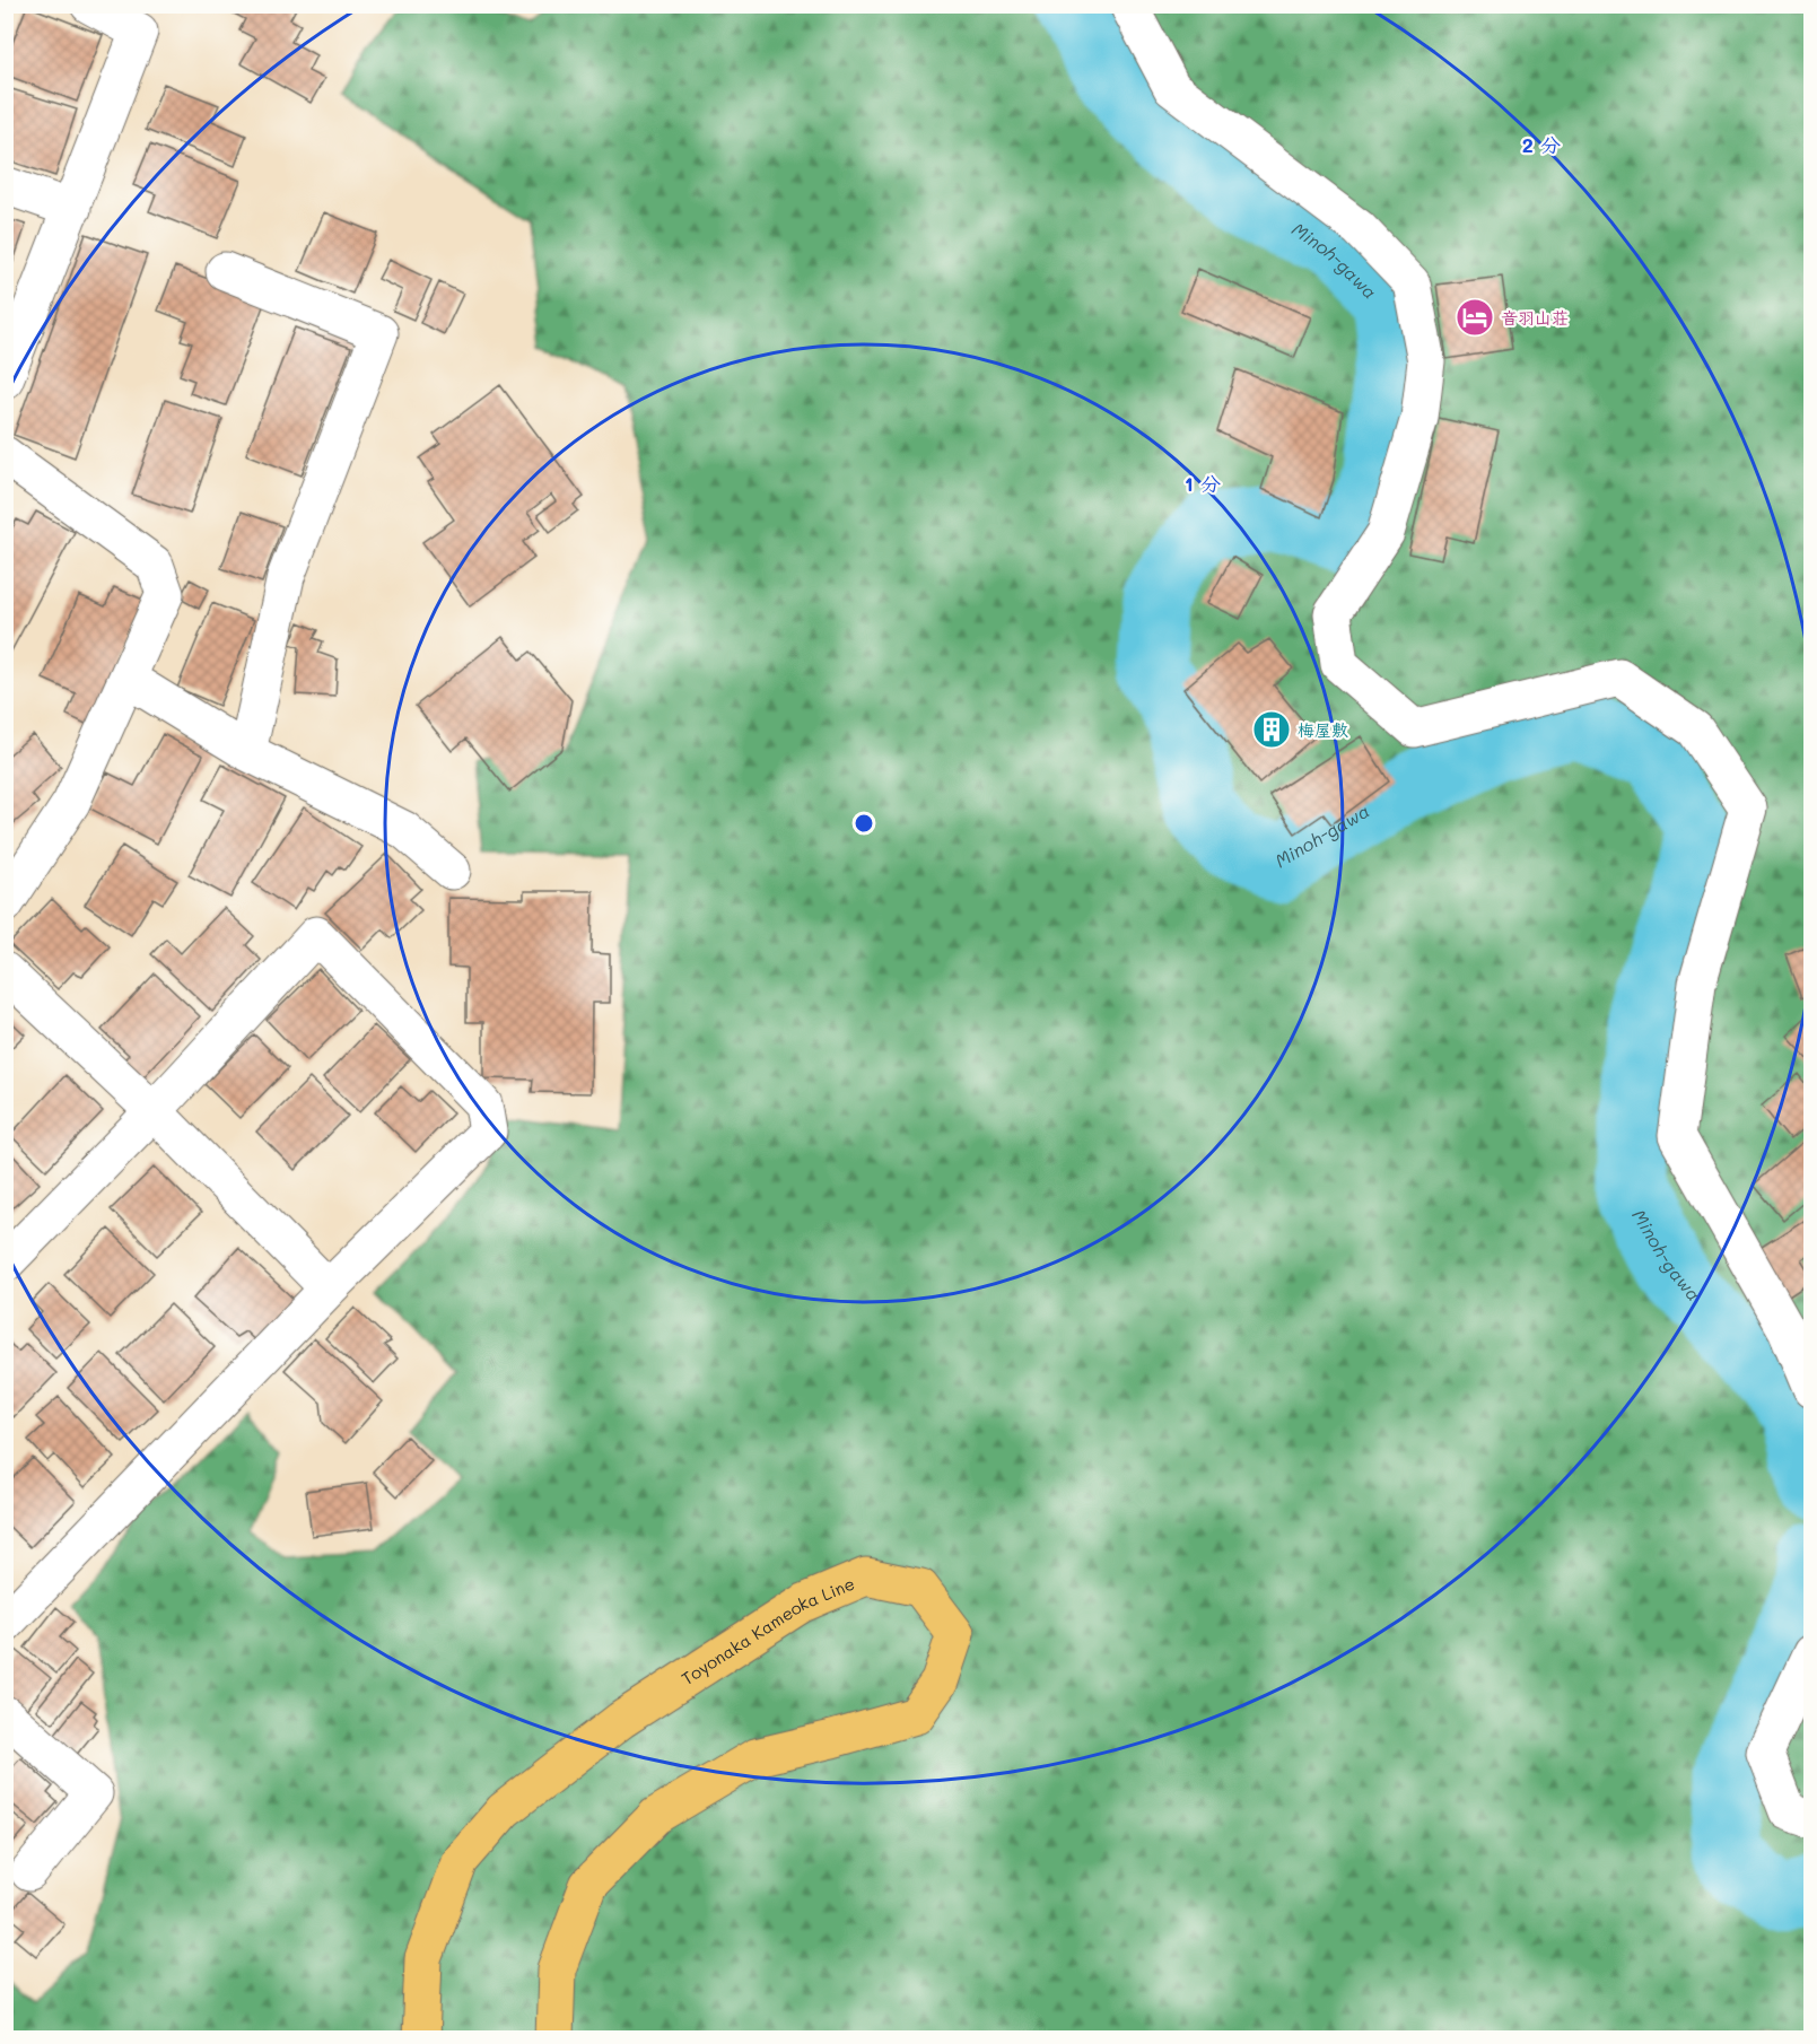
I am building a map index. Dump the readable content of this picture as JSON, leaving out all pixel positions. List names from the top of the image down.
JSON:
{
  "streets": {
    "main road": ["Toyonaka Kameoka Line"]
  },
  "water": ["Minoh-gawa"],
  "places": {
    "hotel": ["音羽山荘"],
    "building": ["梅屋敷"]
  },
  "rings": ["2 分", "1 分"]
}
